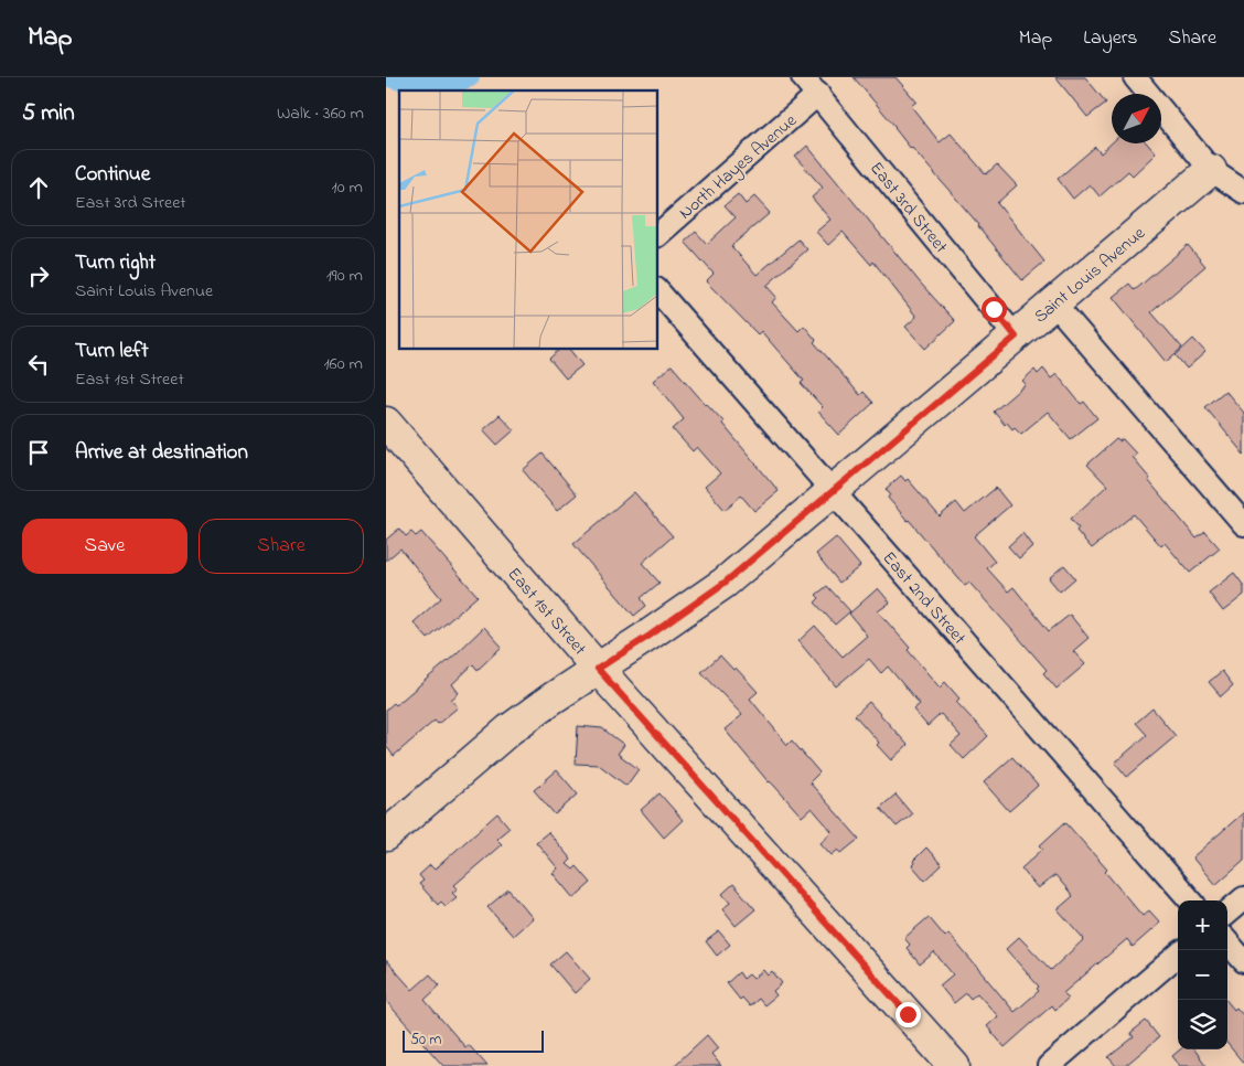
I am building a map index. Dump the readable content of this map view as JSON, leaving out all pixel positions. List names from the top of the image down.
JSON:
{
  "streets": {
    "street": [
      "North Hayes Avenue",
      "East 3rd Street",
      "Saint Louis Avenue",
      "East 2nd Street",
      "East 1st Street"
    ]
  },
  "crossings": [
    ["North Hayes Avenue", "East 3rd Street"],
    ["East 3rd Street", "Saint Louis Avenue"],
    ["Saint Louis Avenue", "East 2nd Street"],
    ["Saint Louis Avenue", "East 1st Street"]
  ],
  "scale_bar": "50 m",
  "north": "top right",
  "page": {
    "header": "Map",
    "nav": ["Map", "Layers", "Share"],
    "heading": ["5 min", "Walk · 360 m"],
    "list": [
      ["Continue", "East 3rd Street", "10 m"],
      ["Turn right", "Saint Louis Avenue", "190 m"],
      ["Turn left", "East 1st Street", "160 m"],
      "Arrive at destination"
    ],
    "buttons": ["Save", "Share"],
    "map_buttons": ["+", "−"],
    "scale": "50 m"
  }
}
